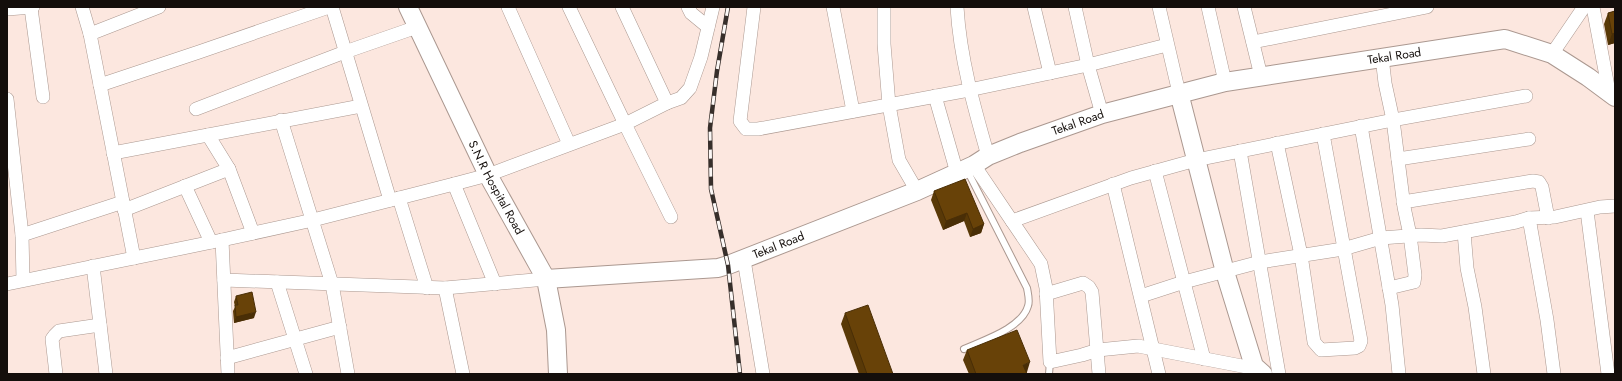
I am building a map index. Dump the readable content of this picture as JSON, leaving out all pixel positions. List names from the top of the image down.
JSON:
{
  "streets": {
    "main road": ["Tekal Road", "S.N.R Hospital Road"]
  },
  "crossings": [
    ["Tekal Road", "S.N.R Hospital Road"]
  ]
}
